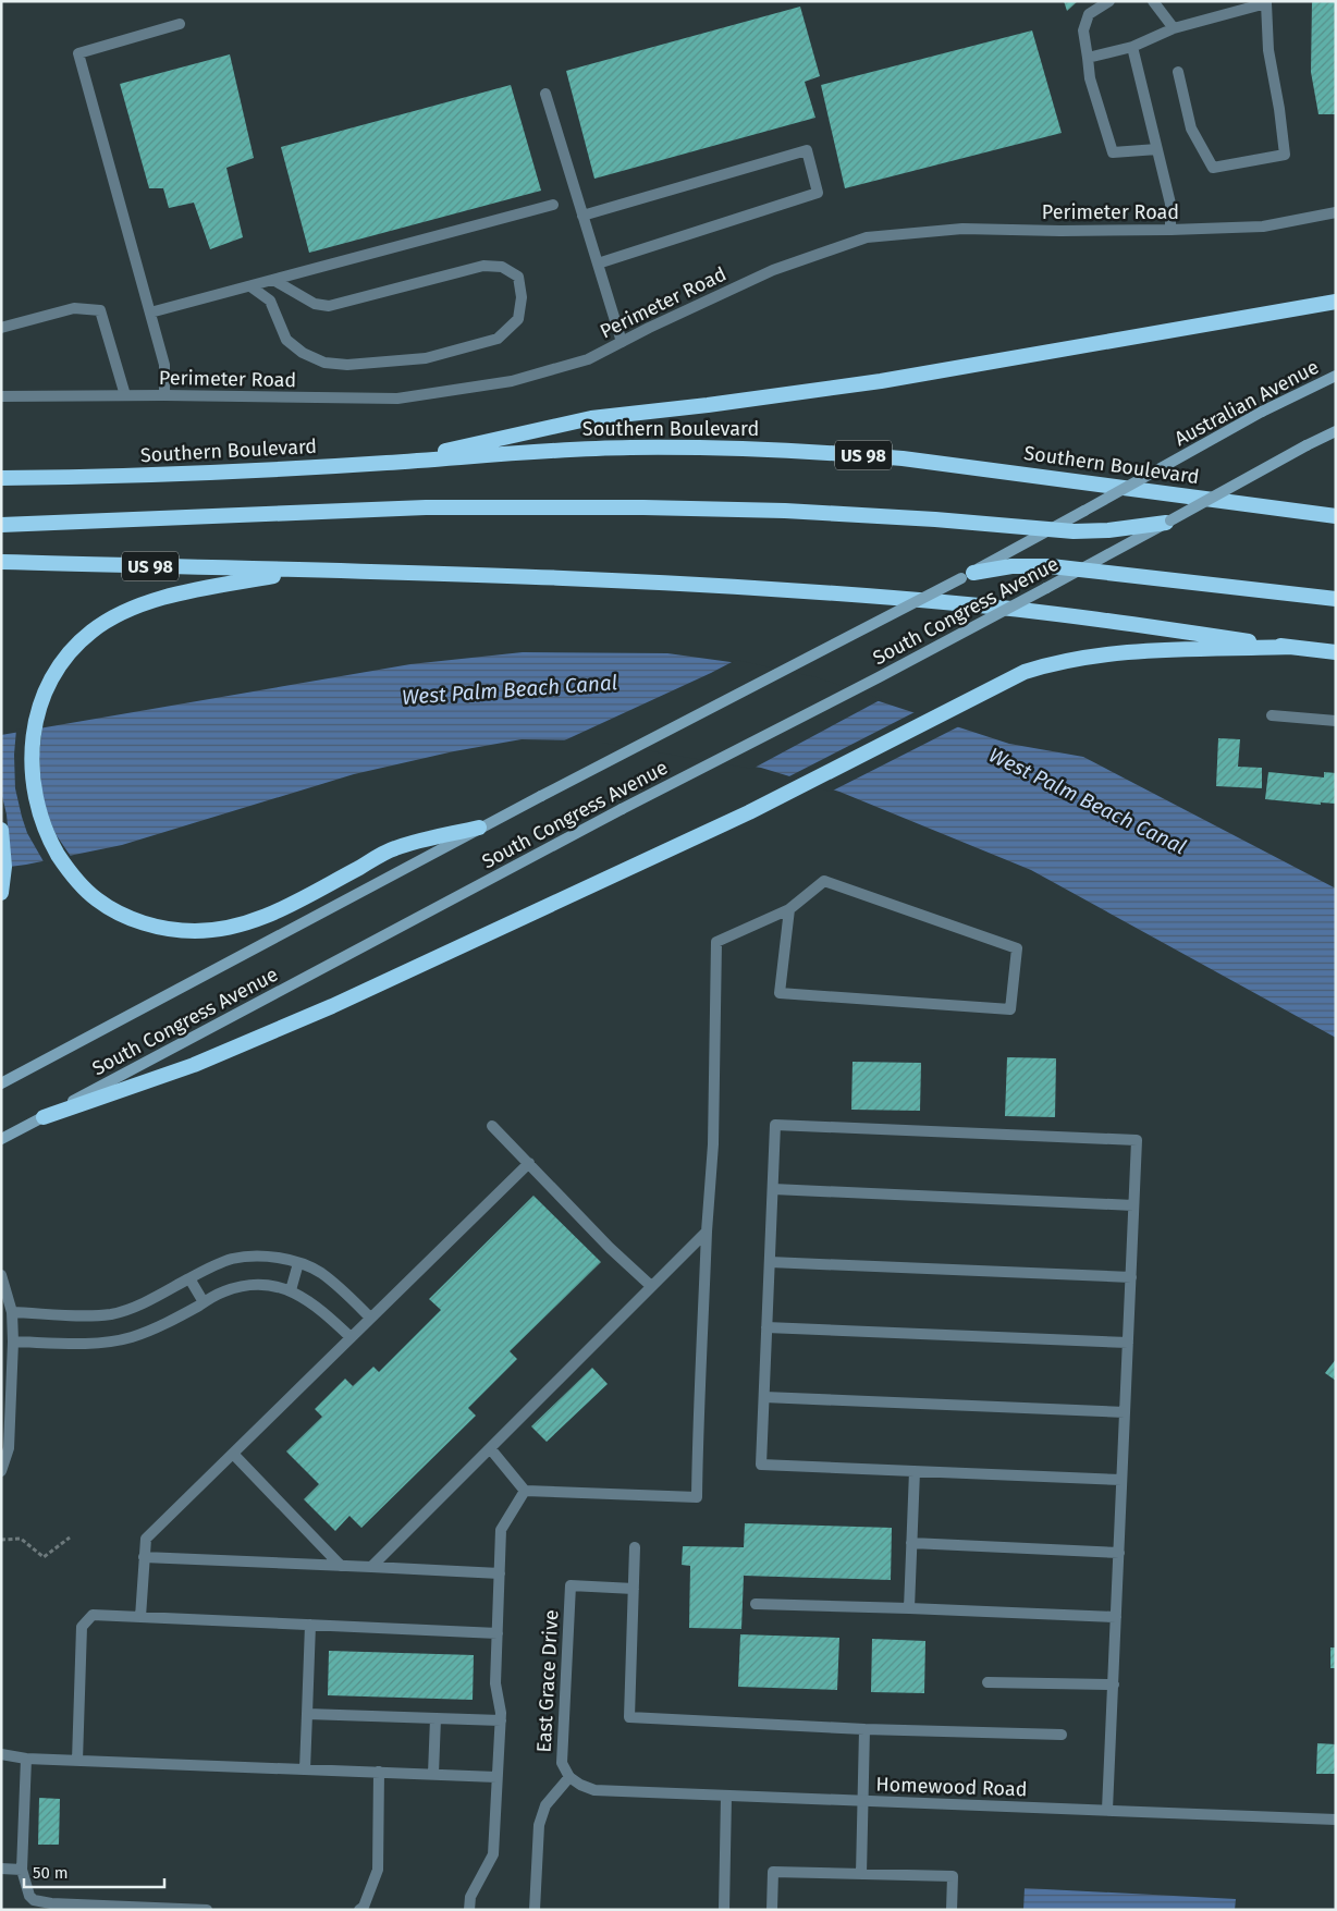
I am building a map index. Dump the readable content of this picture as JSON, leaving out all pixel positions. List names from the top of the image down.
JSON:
{
  "streets": {
    "highway": ["Southern Boulevard", "US 98"],
    "main road": ["Australian Avenue", "South Congress Avenue"],
    "street": ["Perimeter Road", "East Grace Drive", "Homewood Road"]
  },
  "crossings": [
    ["Australian Avenue", "South Congress Avenue"],
    ["East Grace Drive", "Homewood Road"]
  ],
  "water": ["West Palm Beach Canal"],
  "scale_bar": "50 m"
}
